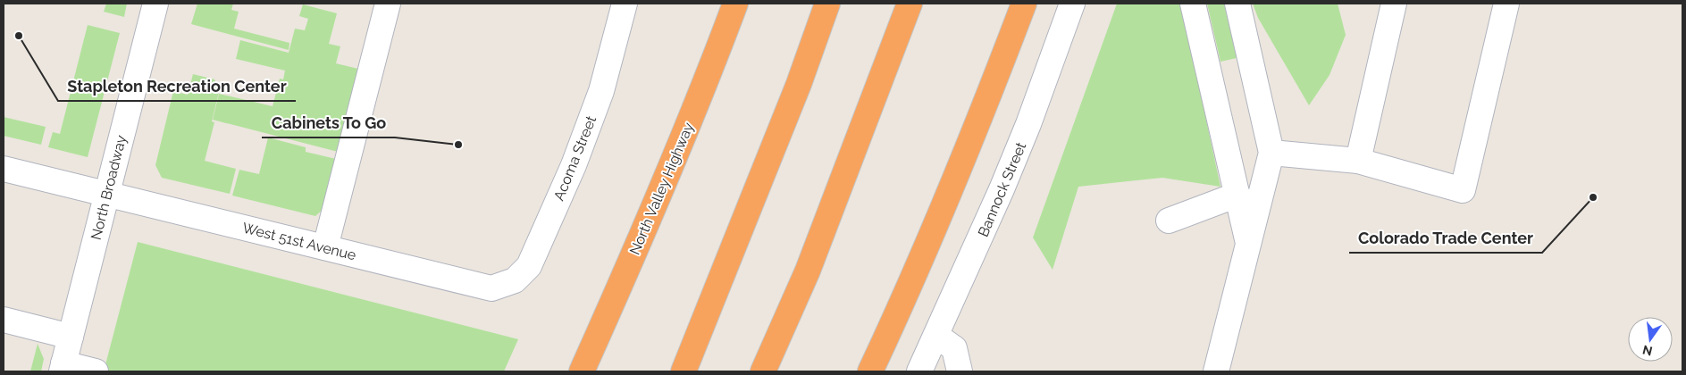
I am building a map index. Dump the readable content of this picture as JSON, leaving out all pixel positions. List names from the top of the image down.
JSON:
{
  "streets": {
    "highway": ["North Valley Highway"],
    "street": [
      "Acoma Street",
      "North Broadway",
      "Bannock Street",
      "West 51st Avenue"
    ]
  },
  "crossings": [
    ["Acoma Street", "West 51st Avenue"],
    ["North Broadway", "West 51st Avenue"]
  ],
  "places": ["Stapleton Recreation Center", "Cabinets To Go", "Colorado Trade Center"],
  "north": "bottom"
}
